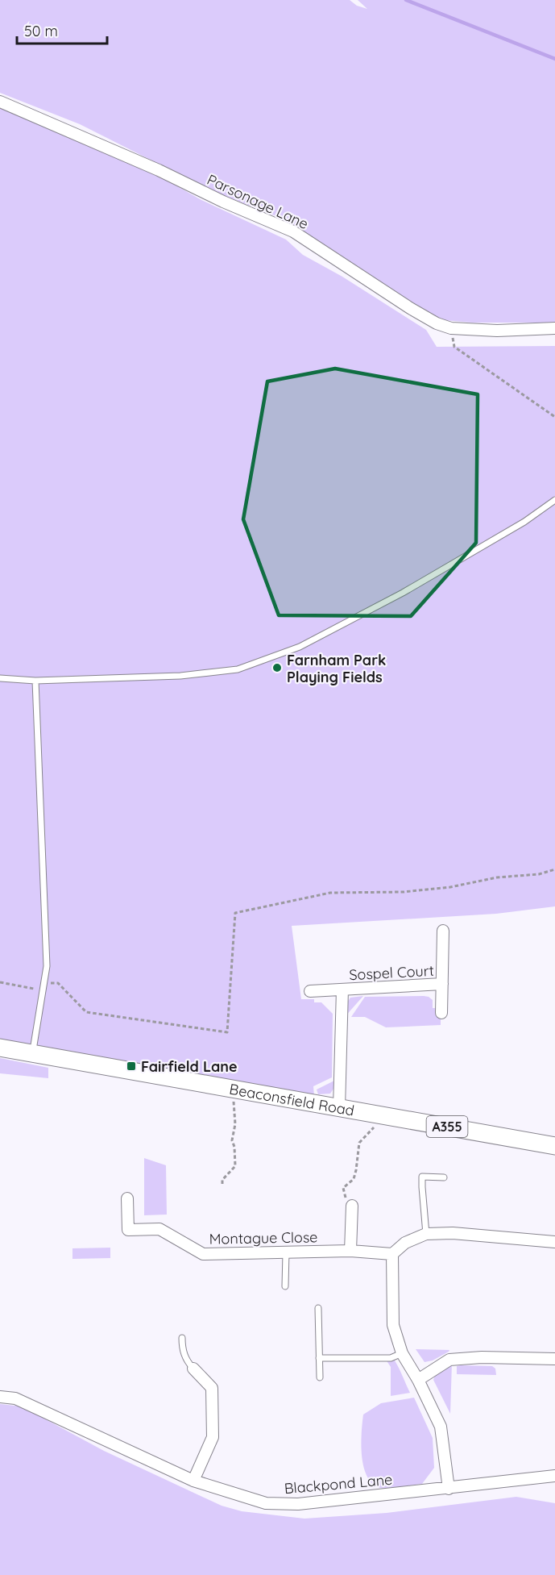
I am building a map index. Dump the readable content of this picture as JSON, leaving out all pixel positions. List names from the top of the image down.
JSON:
{
  "streets": {
    "main road": ["Beaconsfield Road", "A355"],
    "street": [
      "Parsonage Lane",
      "Sospel Court",
      "Montague Close",
      "Blackpond Lane"
    ]
  },
  "crossings": [
    ["Sospel Court", "Beaconsfield Road"]
  ],
  "places": {
    "other": ["Farnham Park Playing Fields"],
    "transit": ["Fairfield Lane"]
  },
  "scale_bar": "50 m"
}
